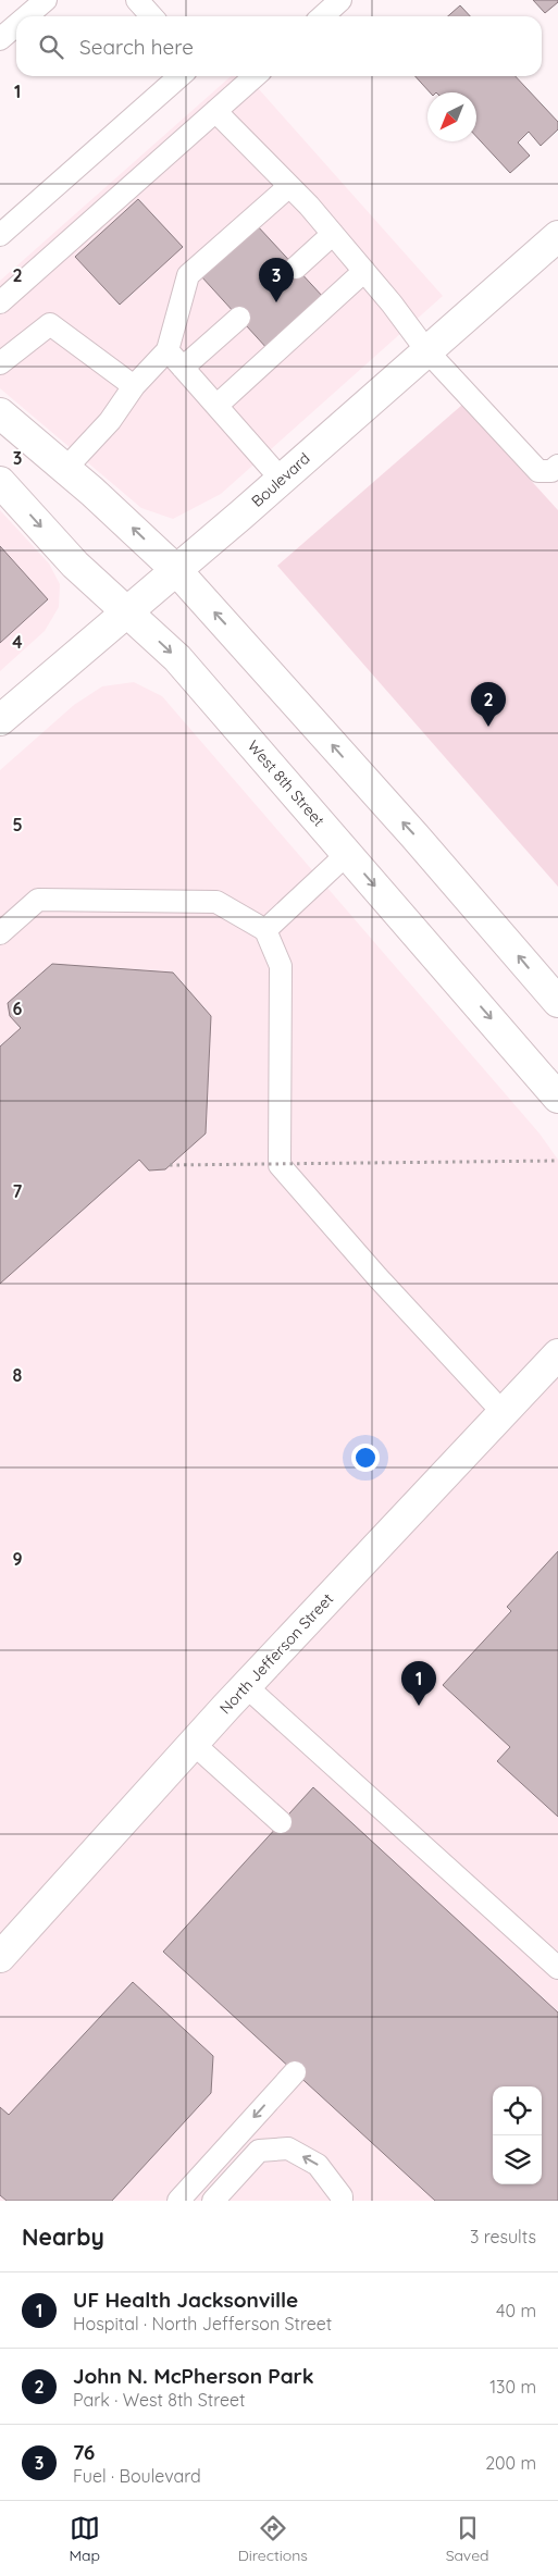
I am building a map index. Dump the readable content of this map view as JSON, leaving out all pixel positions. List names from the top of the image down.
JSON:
{
  "streets": {
    "street": ["Boulevard", "West 8th Street", "North Jefferson Street"]
  },
  "crossings": [
    ["Boulevard", "West 8th Street"]
  ],
  "north": "bottom left",
  "page": {
    "search": "Search here",
    "pins": ["3", "2", "1"],
    "heading": ["Nearby", "3 results"],
    "list": [
      {
        "mark": "1",
        "name": "UF Health Jacksonville",
        "note": "Hospital · North Jefferson Street",
        "value": "40 m"
      },
      {
        "mark": "2",
        "name": "John N. McPherson Park",
        "note": "Park · West 8th Street",
        "value": "130 m"
      },
      {
        "mark": "3",
        "name": "76",
        "note": "Fuel · Boulevard",
        "value": "200 m"
      }
    ],
    "nav": ["Map", "Directions", "Saved"]
  },
  "grid": {
    "rows": [
      "1",
      "2",
      "3",
      "4",
      "5",
      "6",
      "7",
      "8",
      "9"
    ]
  }
}
